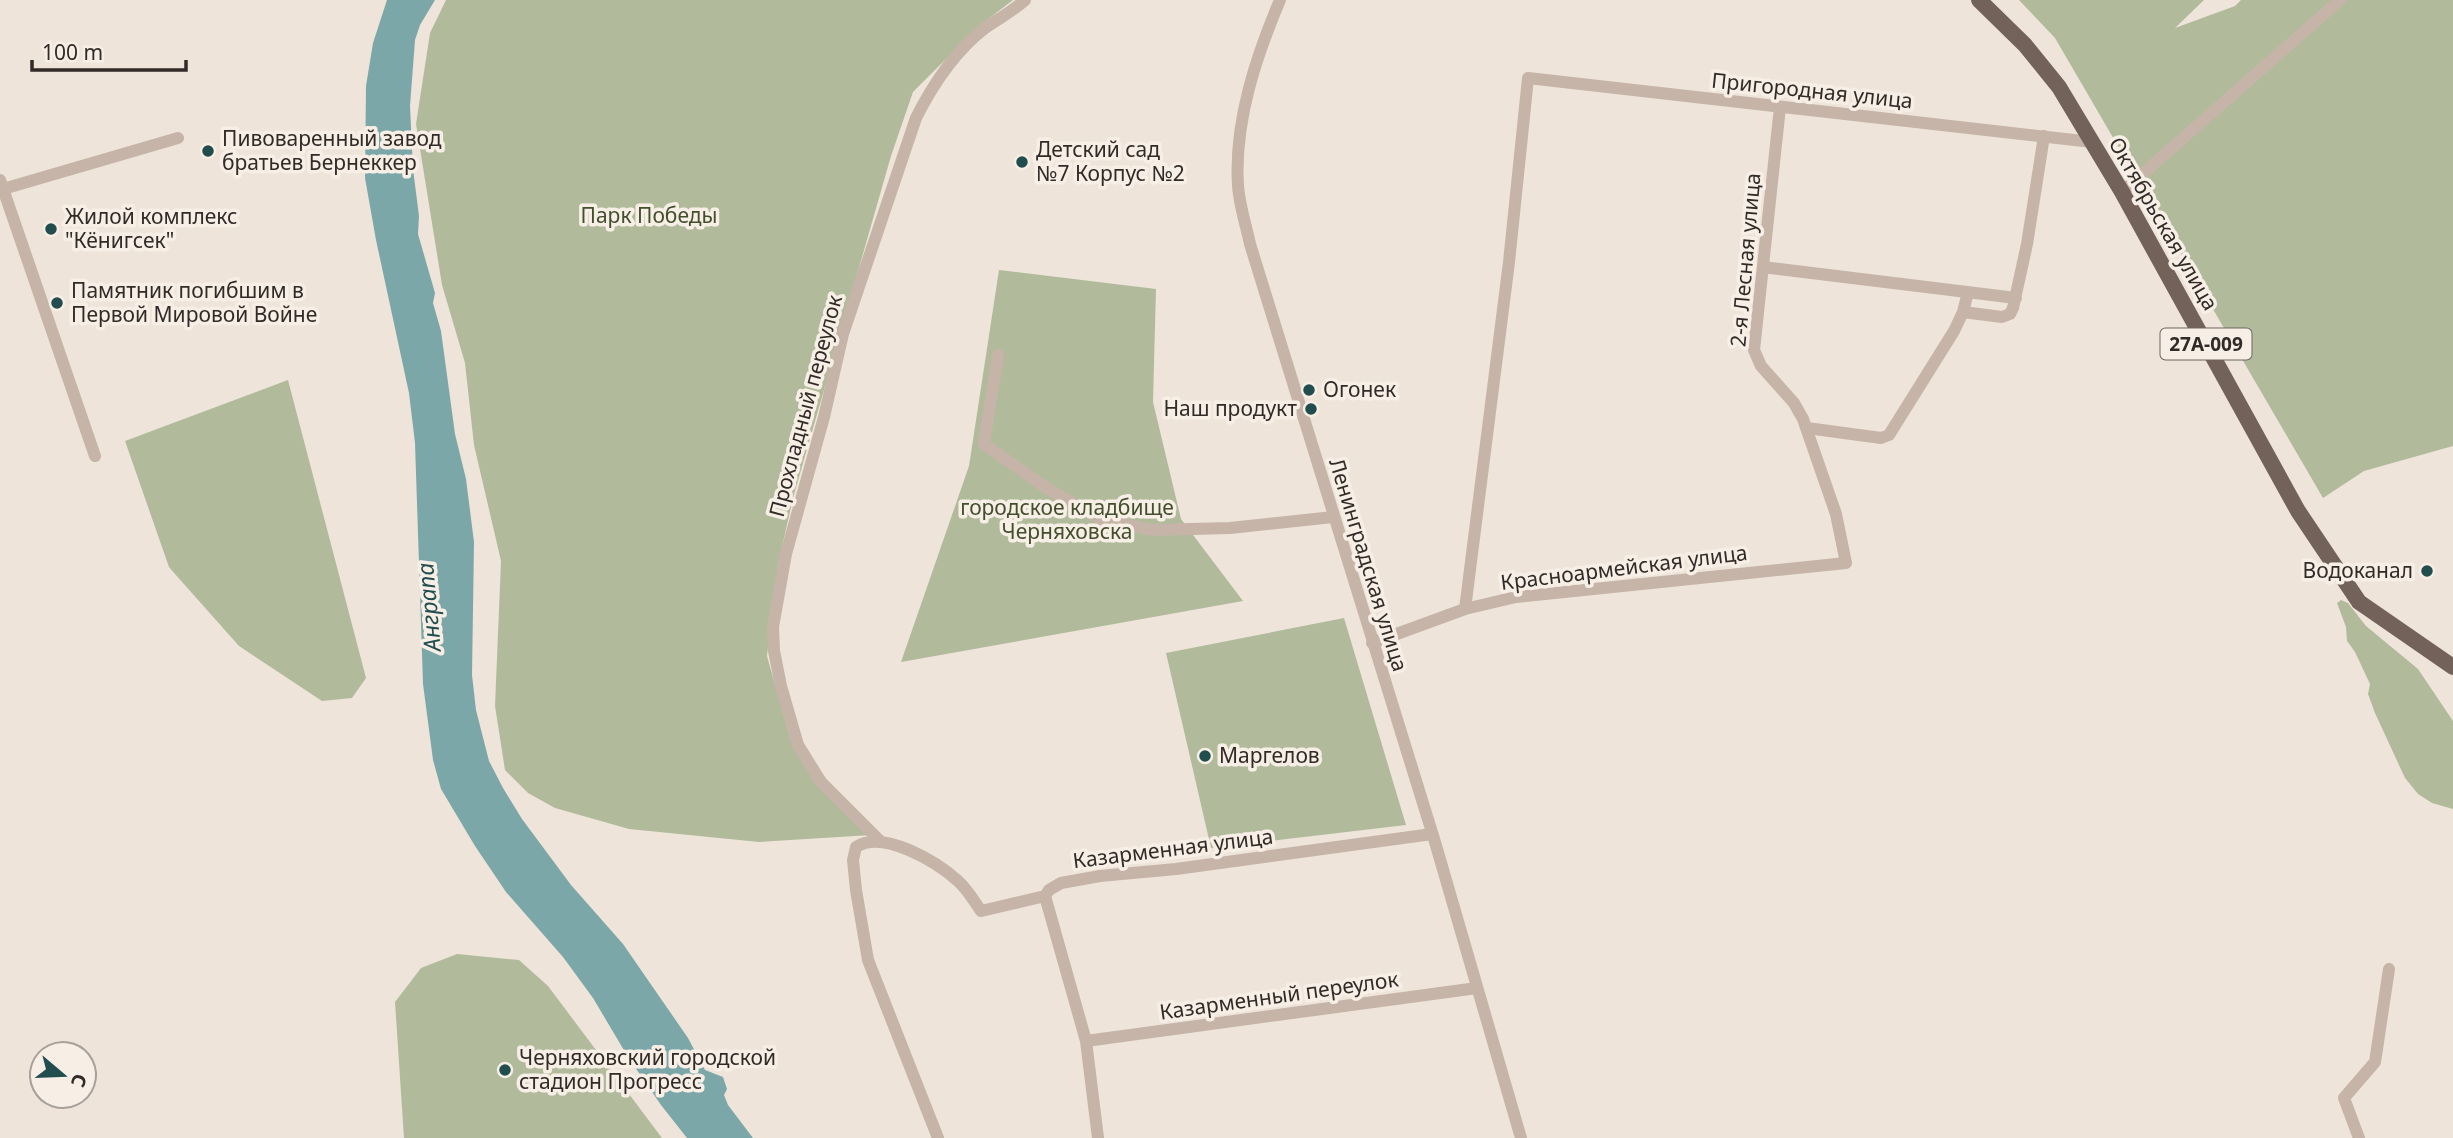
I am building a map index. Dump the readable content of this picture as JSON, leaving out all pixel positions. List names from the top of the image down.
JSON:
{
  "streets": {
    "main road": ["Октябрьская улица", "27А-009"],
    "street": [
      "Пригородная улица",
      "2-я Лесная улица",
      "Прохладный переулок",
      "Ленинградская улица",
      "Красноармейская улица",
      "Казарменная улица",
      "Казарменный переулок"
    ]
  },
  "crossings": [
    ["Пригородная улица", "Октябрьская улица"],
    ["Пригородная улица", "2-я Лесная улица"],
    ["Пригородная улица", "Красноармейская улица"],
    ["2-я Лесная улица", "Красноармейская улица"],
    ["Прохладный переулок", "Казарменная улица"],
    ["Ленинградская улица", "Красноармейская улица"],
    ["Ленинградская улица", "Казарменная улица"],
    ["Ленинградская улица", "Казарменный переулок"]
  ],
  "water": ["Анграпа"],
  "parks": ["Парк Победы", "городское кладбище Черняховска"],
  "places": [
    "Пивоваренный завод братьев Бернеккер",
    "Детский сад №7 Корпус №2",
    "Жилой комплекс \"Кёнигсек\"",
    "Памятник погибшим в Первой Мировой Войне",
    "Огонек",
    "Наш продукт",
    "Водоканал",
    "Маргелов",
    "Черняховский городской стадион Прогресс"
  ],
  "scale_bar": "100 m",
  "north": "right"
}
